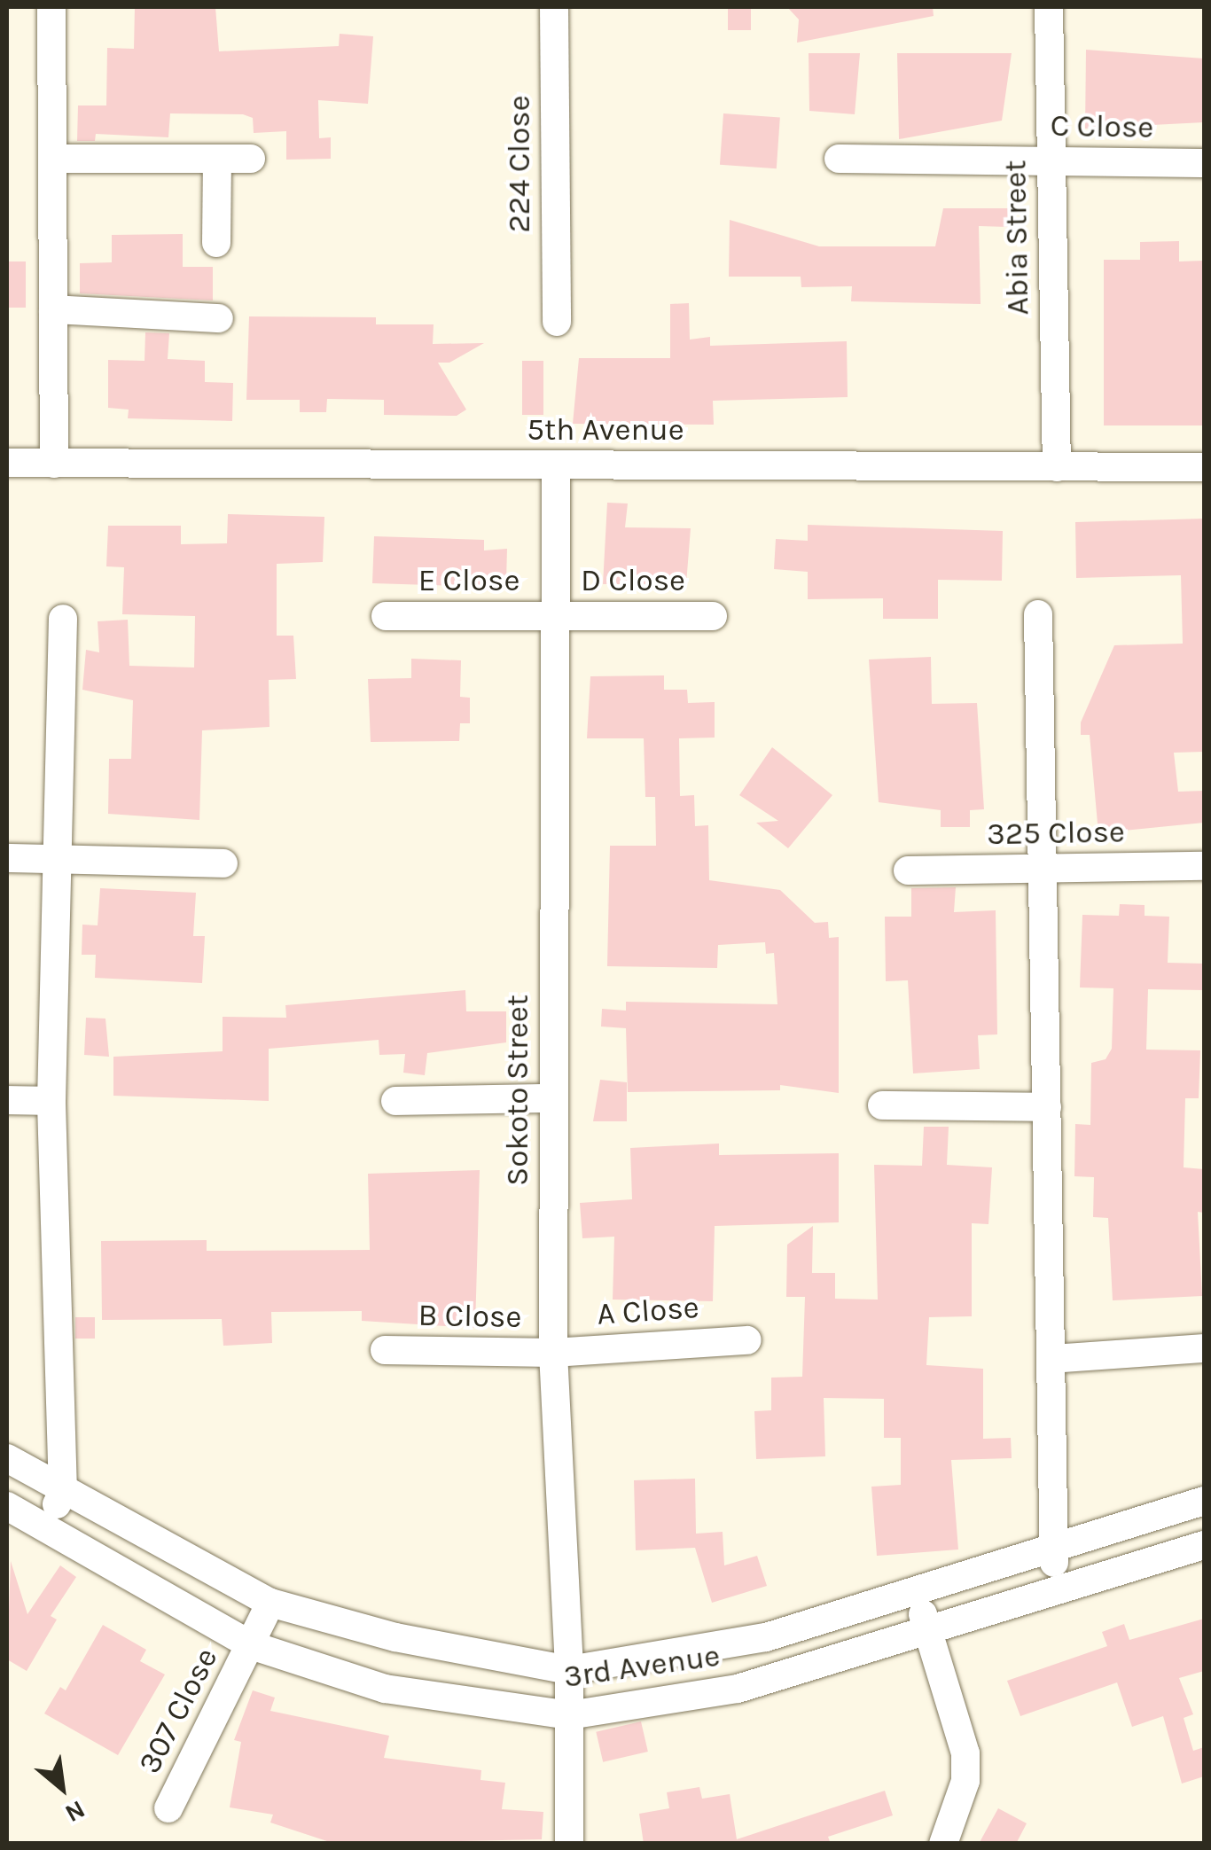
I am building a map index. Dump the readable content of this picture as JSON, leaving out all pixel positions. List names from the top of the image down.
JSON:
{
  "streets": {
    "street": [
      "C Close",
      "224 Close",
      "Abia Street",
      "5th Avenue",
      "E Close",
      "D Close",
      "325 Close",
      "Sokoto Street",
      "A Close",
      "B Close",
      "3rd Avenue",
      "307 Close"
    ]
  },
  "crossings": [
    ["C Close", "Abia Street"],
    ["Abia Street", "5th Avenue"],
    ["5th Avenue", "Sokoto Street"],
    ["E Close", "D Close"],
    ["E Close", "Sokoto Street"],
    ["D Close", "Sokoto Street"],
    ["Sokoto Street", "A Close"],
    ["Sokoto Street", "B Close"],
    ["Sokoto Street", "3rd Avenue"],
    ["A Close", "B Close"],
    ["3rd Avenue", "307 Close"]
  ],
  "north": "bottom right"
}
